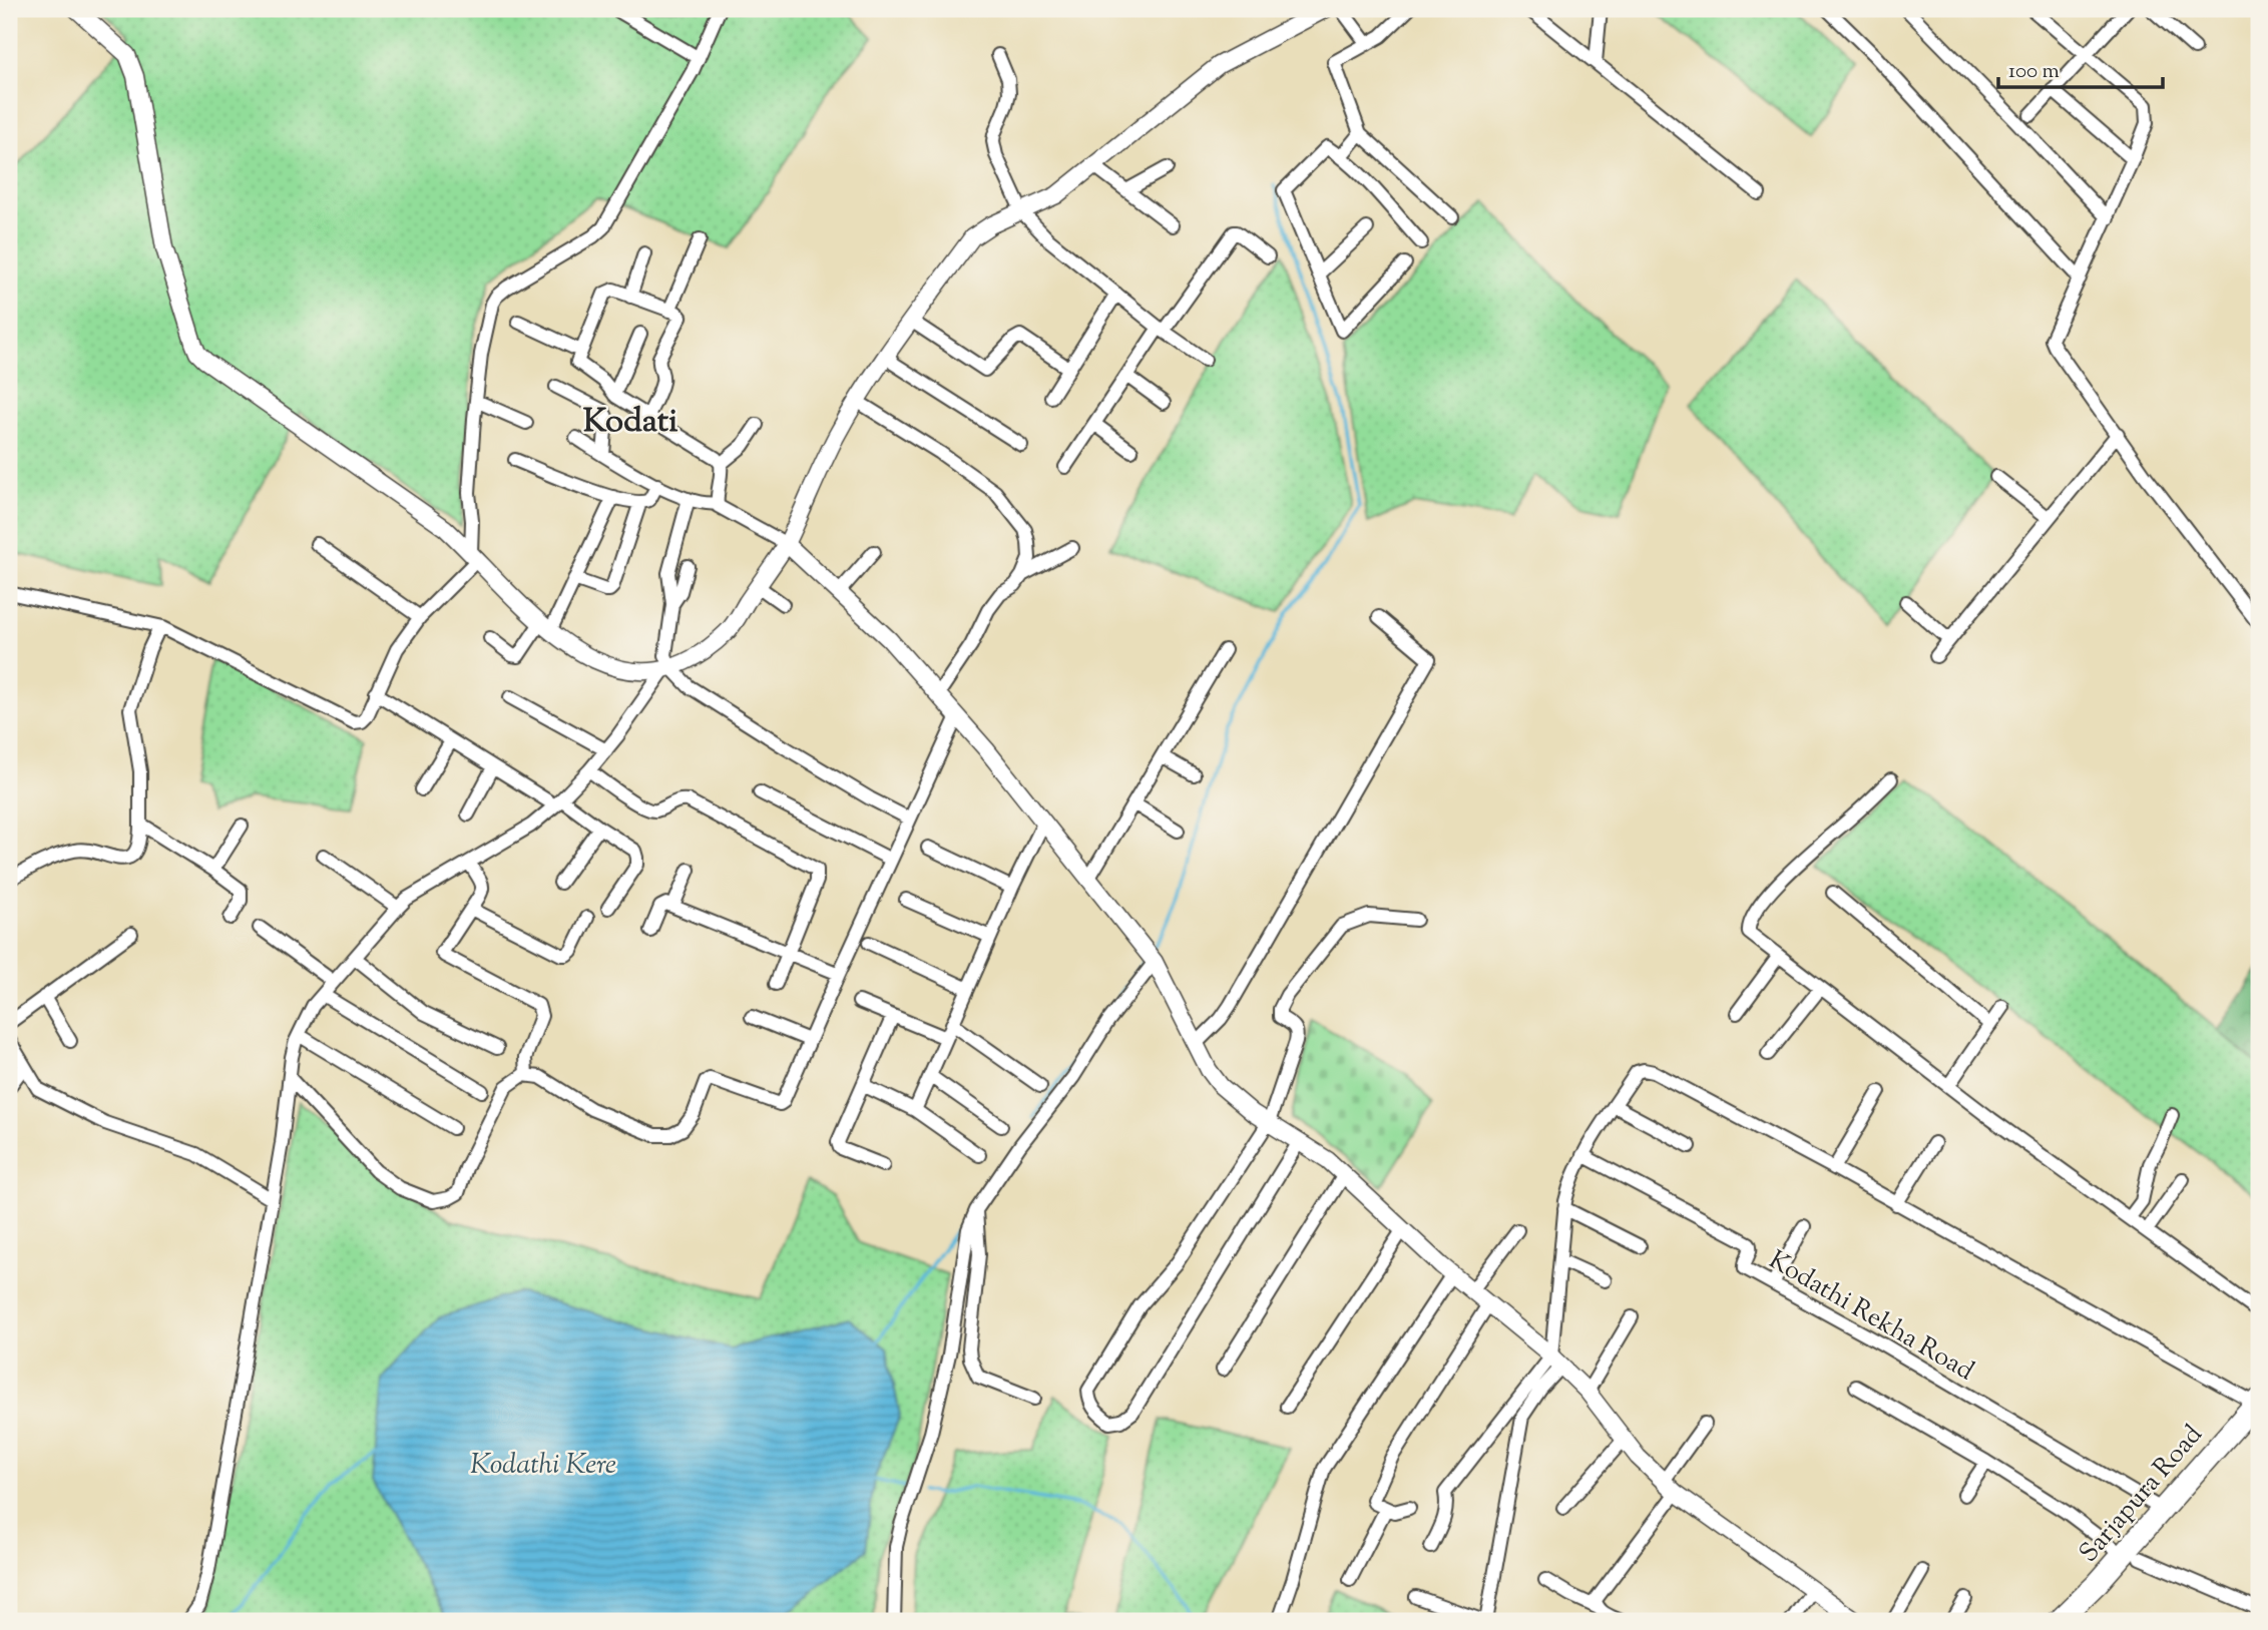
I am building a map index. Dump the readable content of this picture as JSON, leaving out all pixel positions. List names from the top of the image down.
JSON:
{
  "streets": {
    "main road": ["Sarjapura Road"],
    "street": ["Kodathi Rekha Road"]
  },
  "crossings": [
    ["Kodathi Rekha Road", "Sarjapura Road"]
  ],
  "districts": ["Kodati"],
  "water": ["Kodathi Kere"],
  "scale_bar": "100 m"
}
